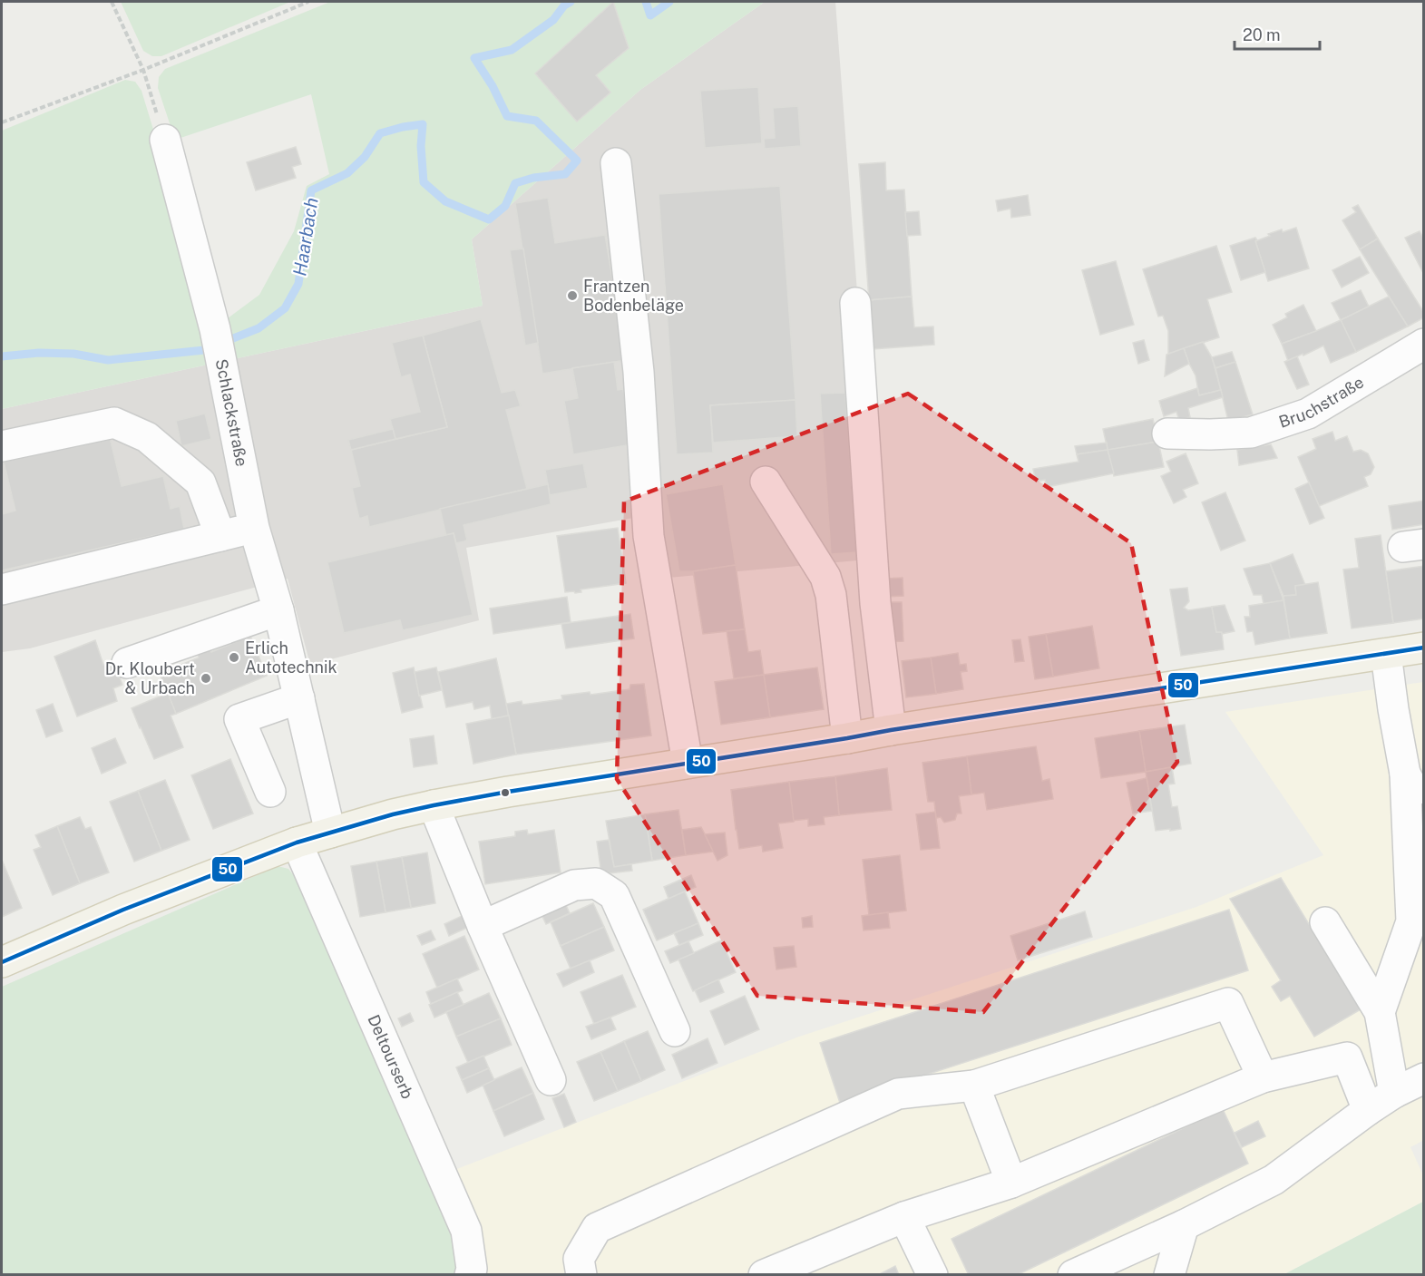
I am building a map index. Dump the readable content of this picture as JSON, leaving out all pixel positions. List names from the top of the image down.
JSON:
{
  "streets": {
    "street": ["Bruchstraße", "Schlackstraße", "Deltourserb"]
  },
  "water": ["Haarbach"],
  "places": ["Frantzen Bodenbeläge", "Erlich Autotechnik", "Dr. Kloubert & Urbach"],
  "lines": ["transit line 50"],
  "scale_bar": "20 m"
}
